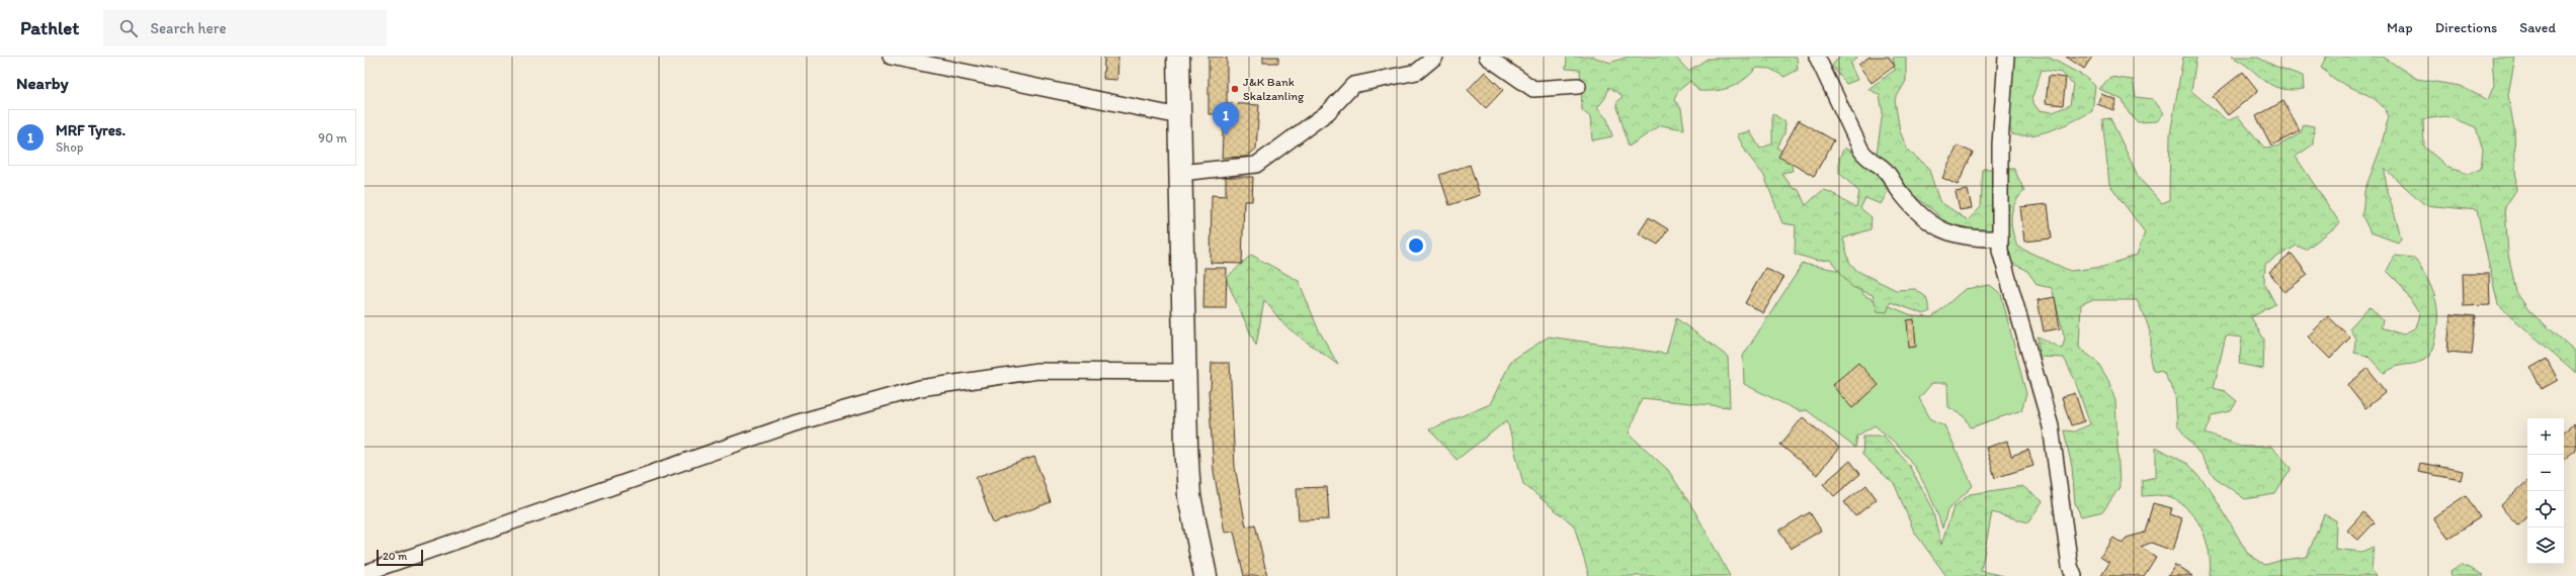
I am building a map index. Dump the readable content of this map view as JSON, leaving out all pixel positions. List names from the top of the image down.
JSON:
{
  "places": ["J&K Bank Skalzanling"],
  "scale_bar": "20 m",
  "page": {
    "header": "Pathlet",
    "search": "Search here",
    "nav": ["Map", "Directions", "Saved"],
    "heading": "Nearby",
    "pins": "1",
    "list": [
      {
        "mark": "1",
        "name": "MRF Tyres.",
        "note": "Shop",
        "value": "90 m"
      }
    ],
    "map_buttons": ["+", "−"],
    "scale": "20 m"
  }
}
